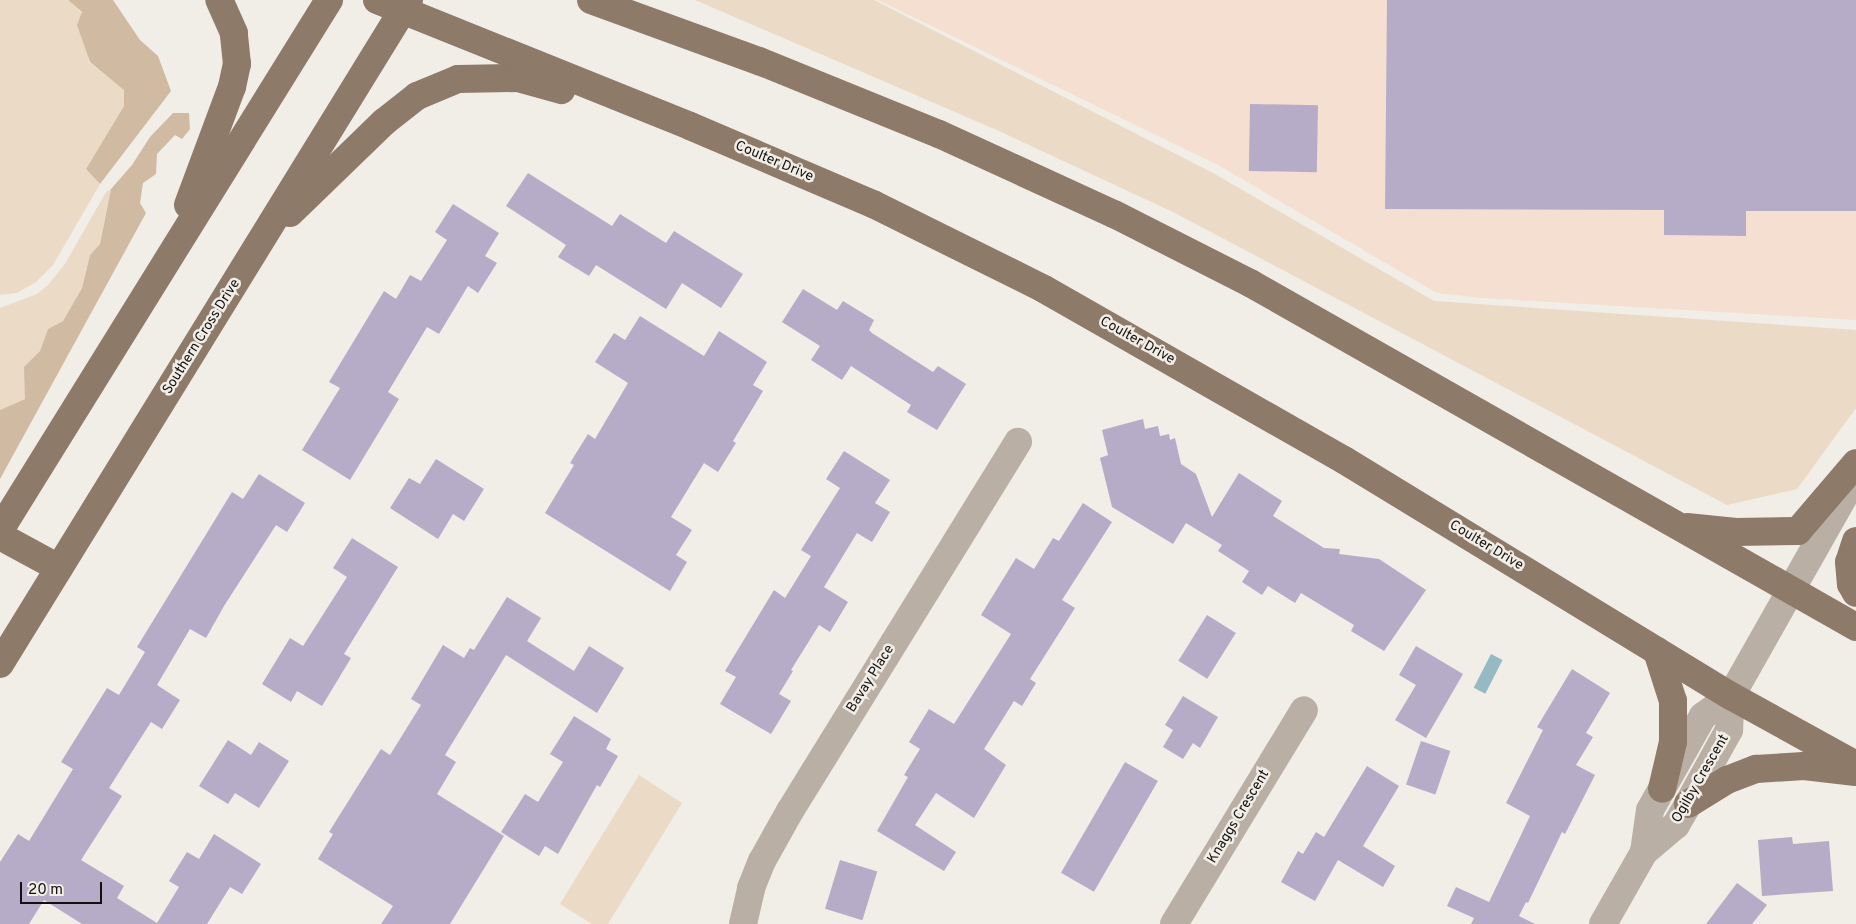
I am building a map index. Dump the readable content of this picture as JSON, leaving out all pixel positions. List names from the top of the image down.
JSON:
{
  "streets": {
    "main road": ["Coulter Drive", "Southern Cross Drive"],
    "street": ["Bavay Place", "Ogilby Crescent", "Knaggs Crescent"]
  },
  "crossings": [
    ["Coulter Drive", "Southern Cross Drive"],
    ["Coulter Drive", "Ogilby Crescent"]
  ],
  "scale_bar": "20 m"
}
